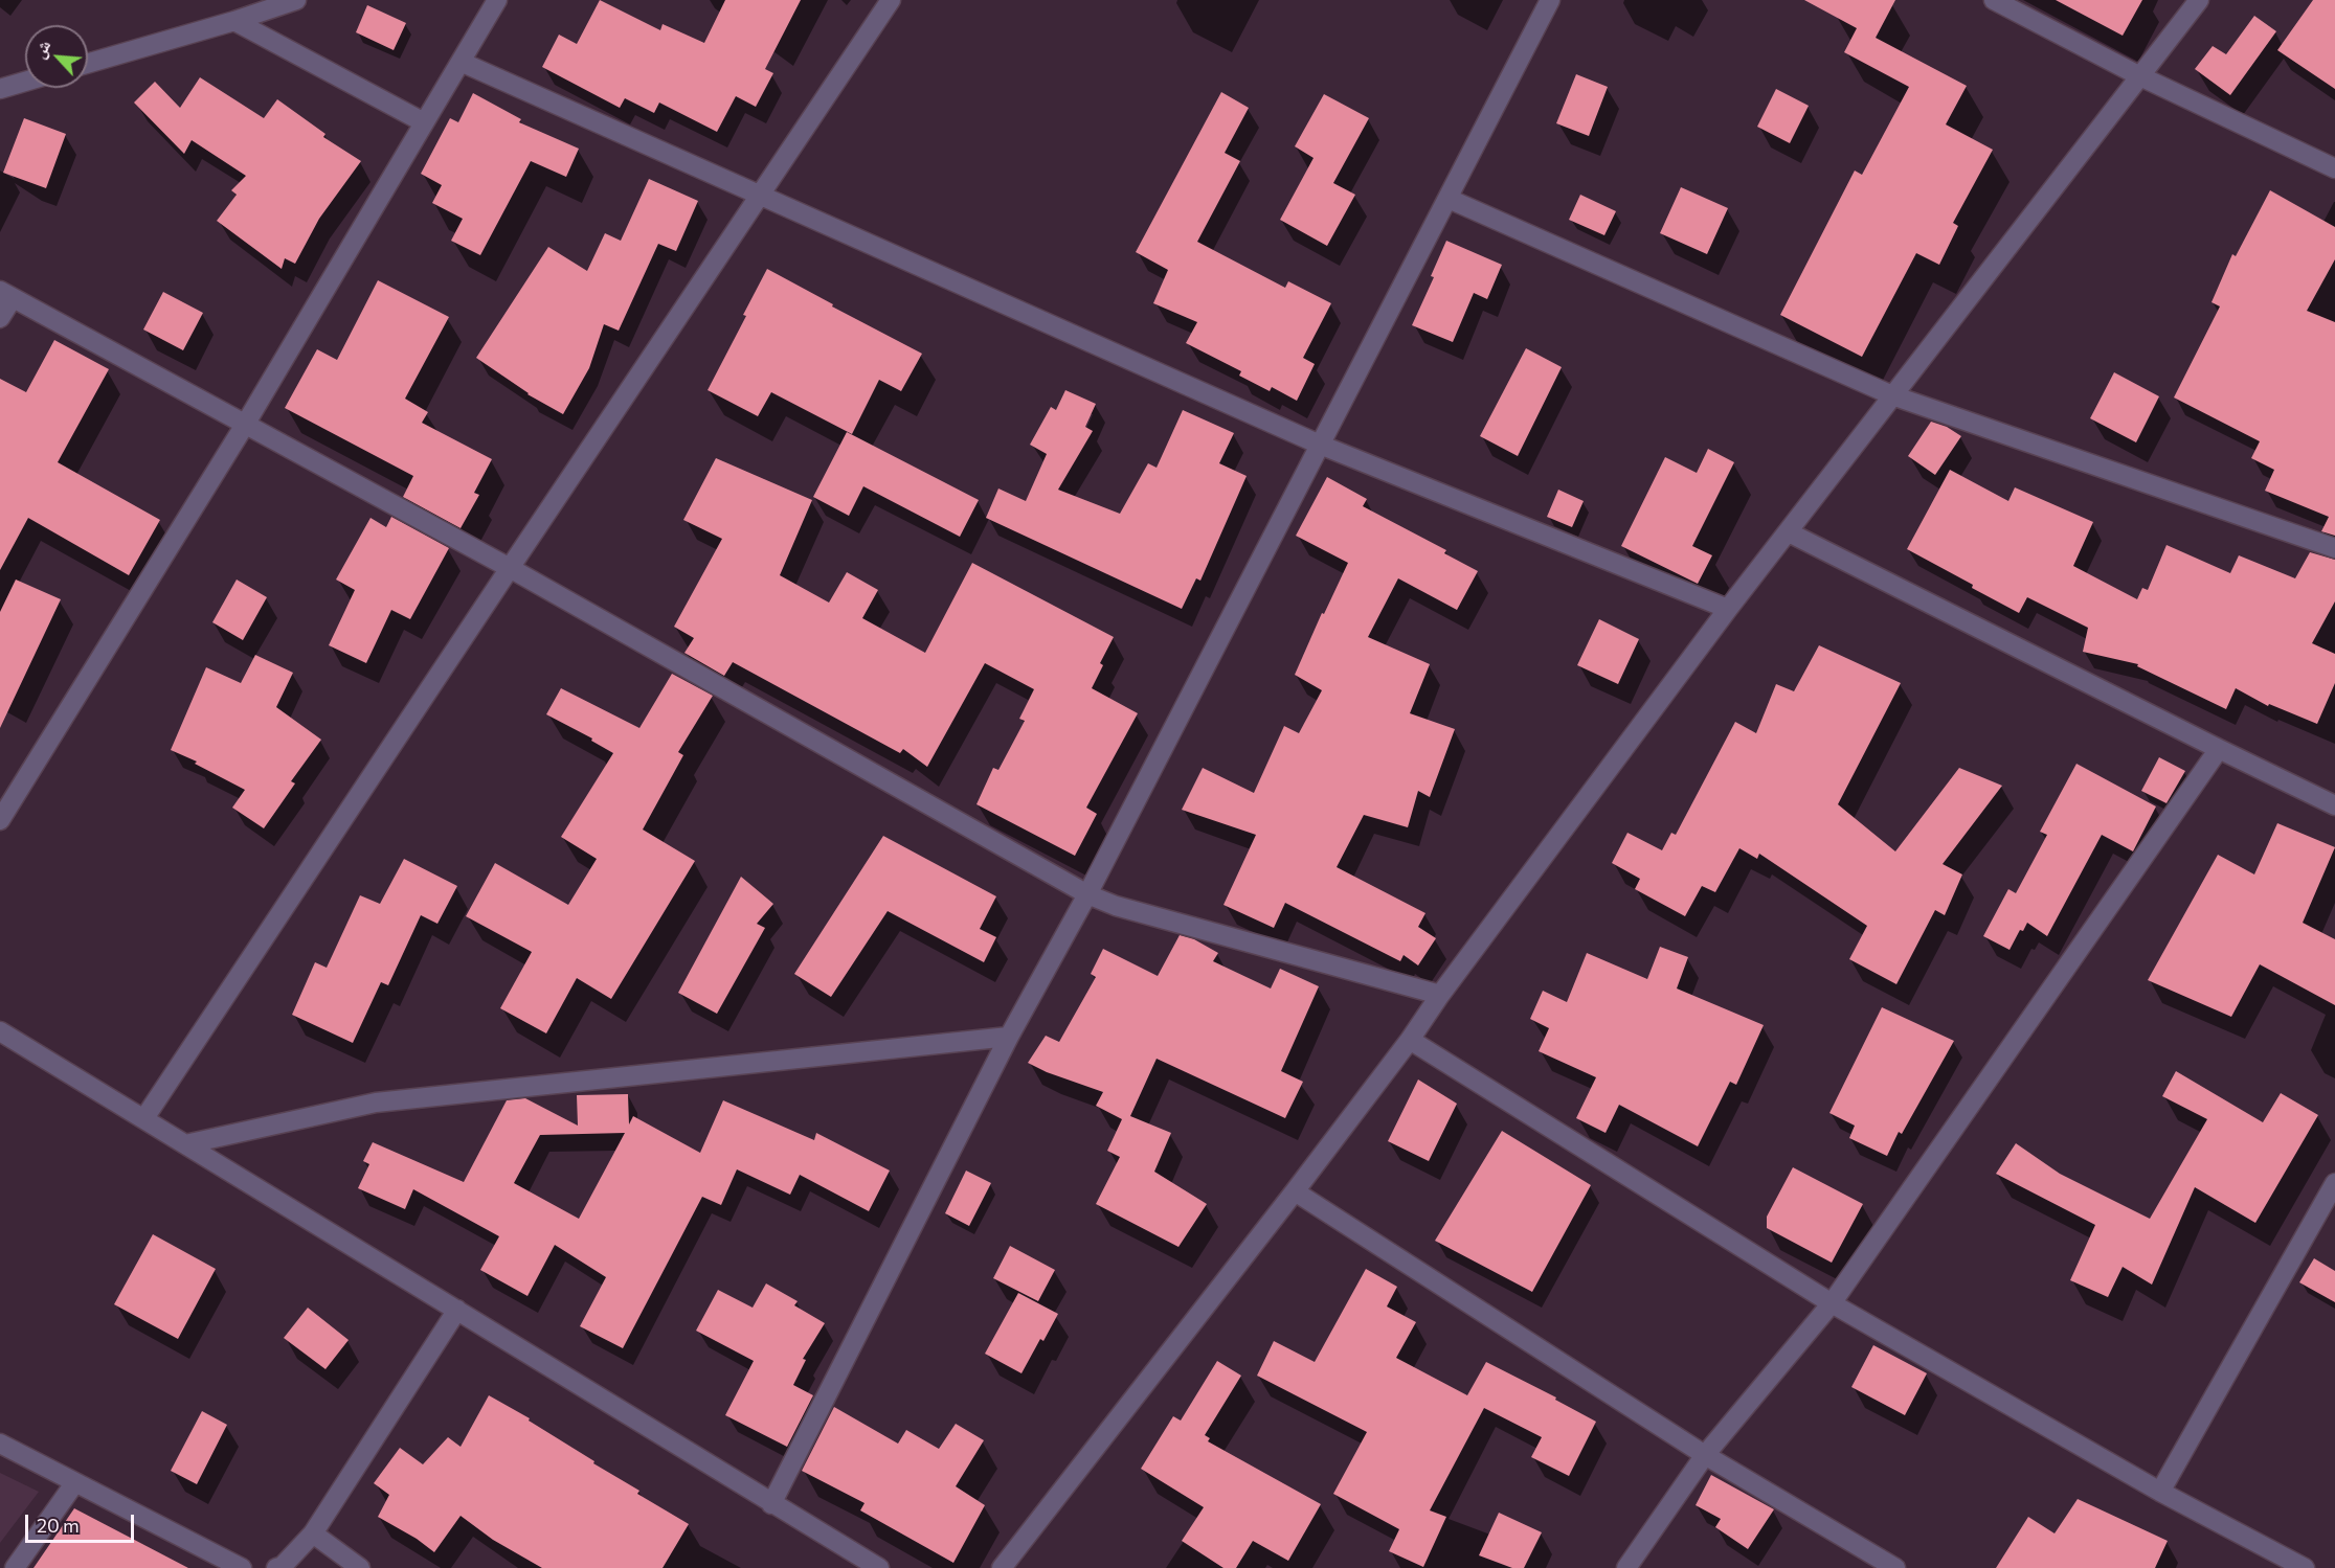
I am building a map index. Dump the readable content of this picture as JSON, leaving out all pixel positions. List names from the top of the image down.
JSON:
{
  "scale_bar": "20 m",
  "north": "top left"
}
